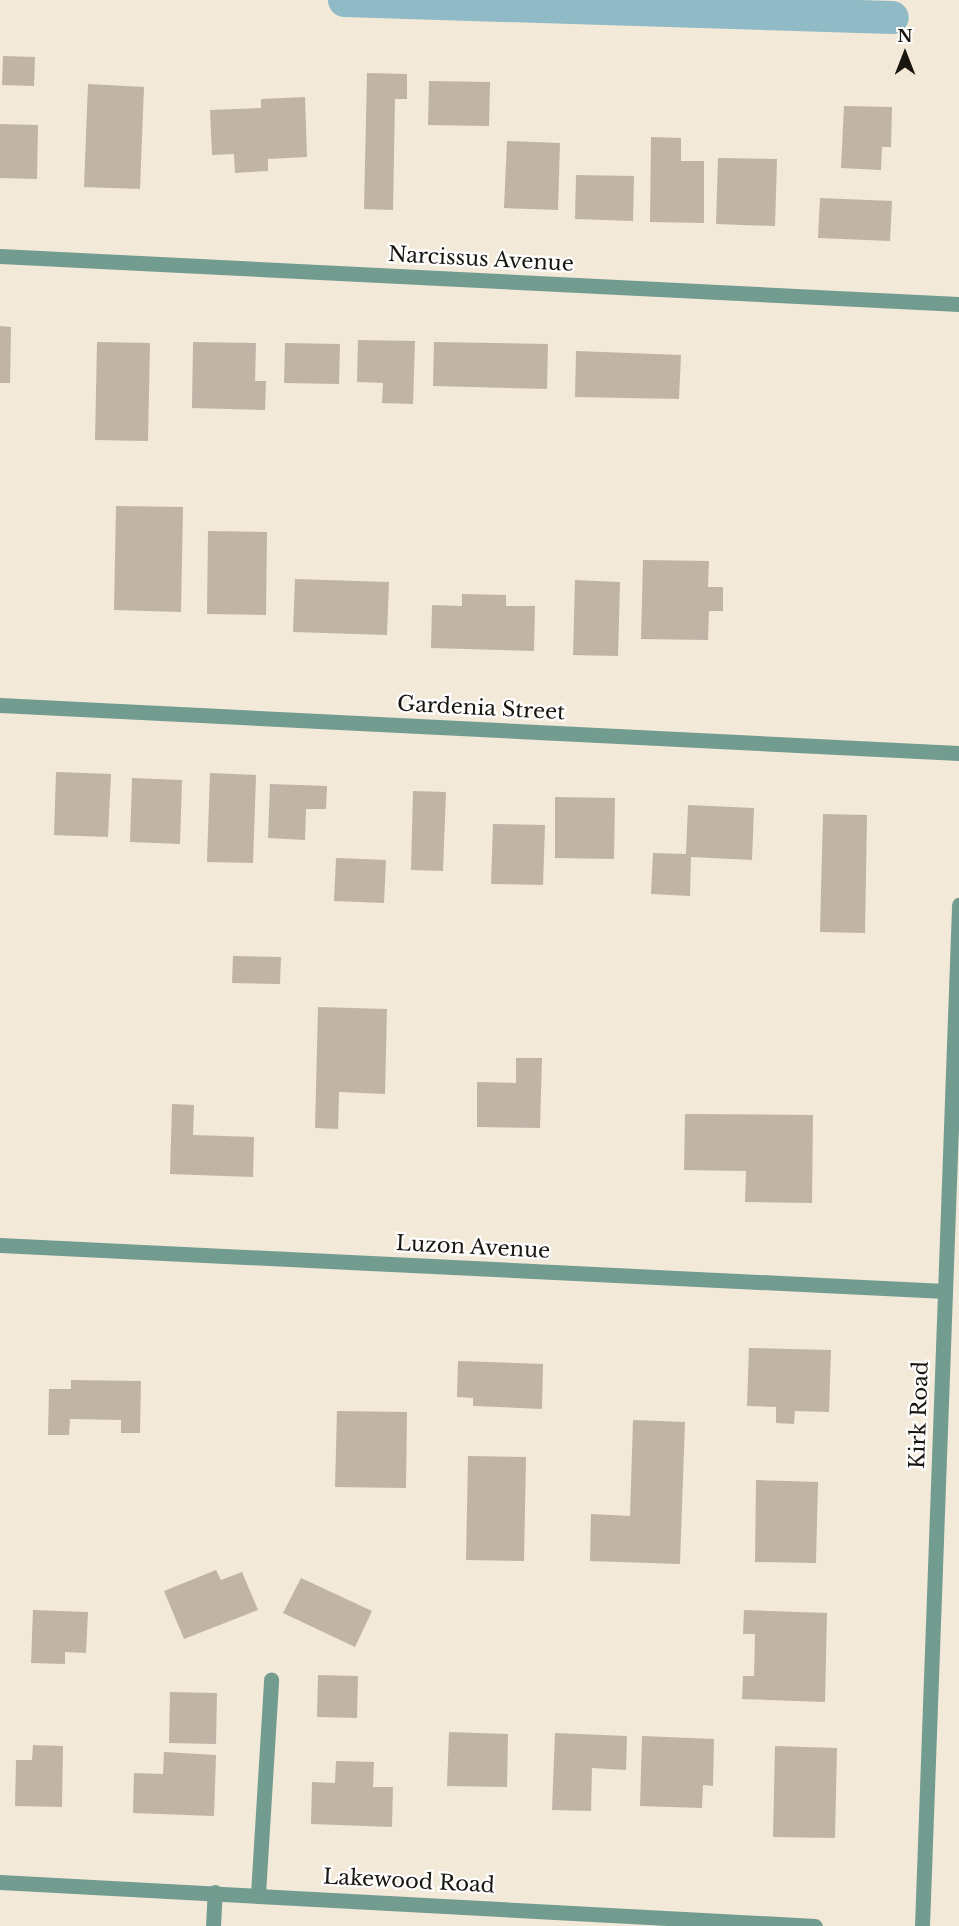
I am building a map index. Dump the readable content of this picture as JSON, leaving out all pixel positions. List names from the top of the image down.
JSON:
{
  "streets": {
    "street": [
      "Narcissus Avenue",
      "Gardenia Street",
      "Luzon Avenue",
      "Kirk Road",
      "Lakewood Road"
    ]
  },
  "crossings": [
    ["Luzon Avenue", "Kirk Road"]
  ],
  "north": "top"
}
